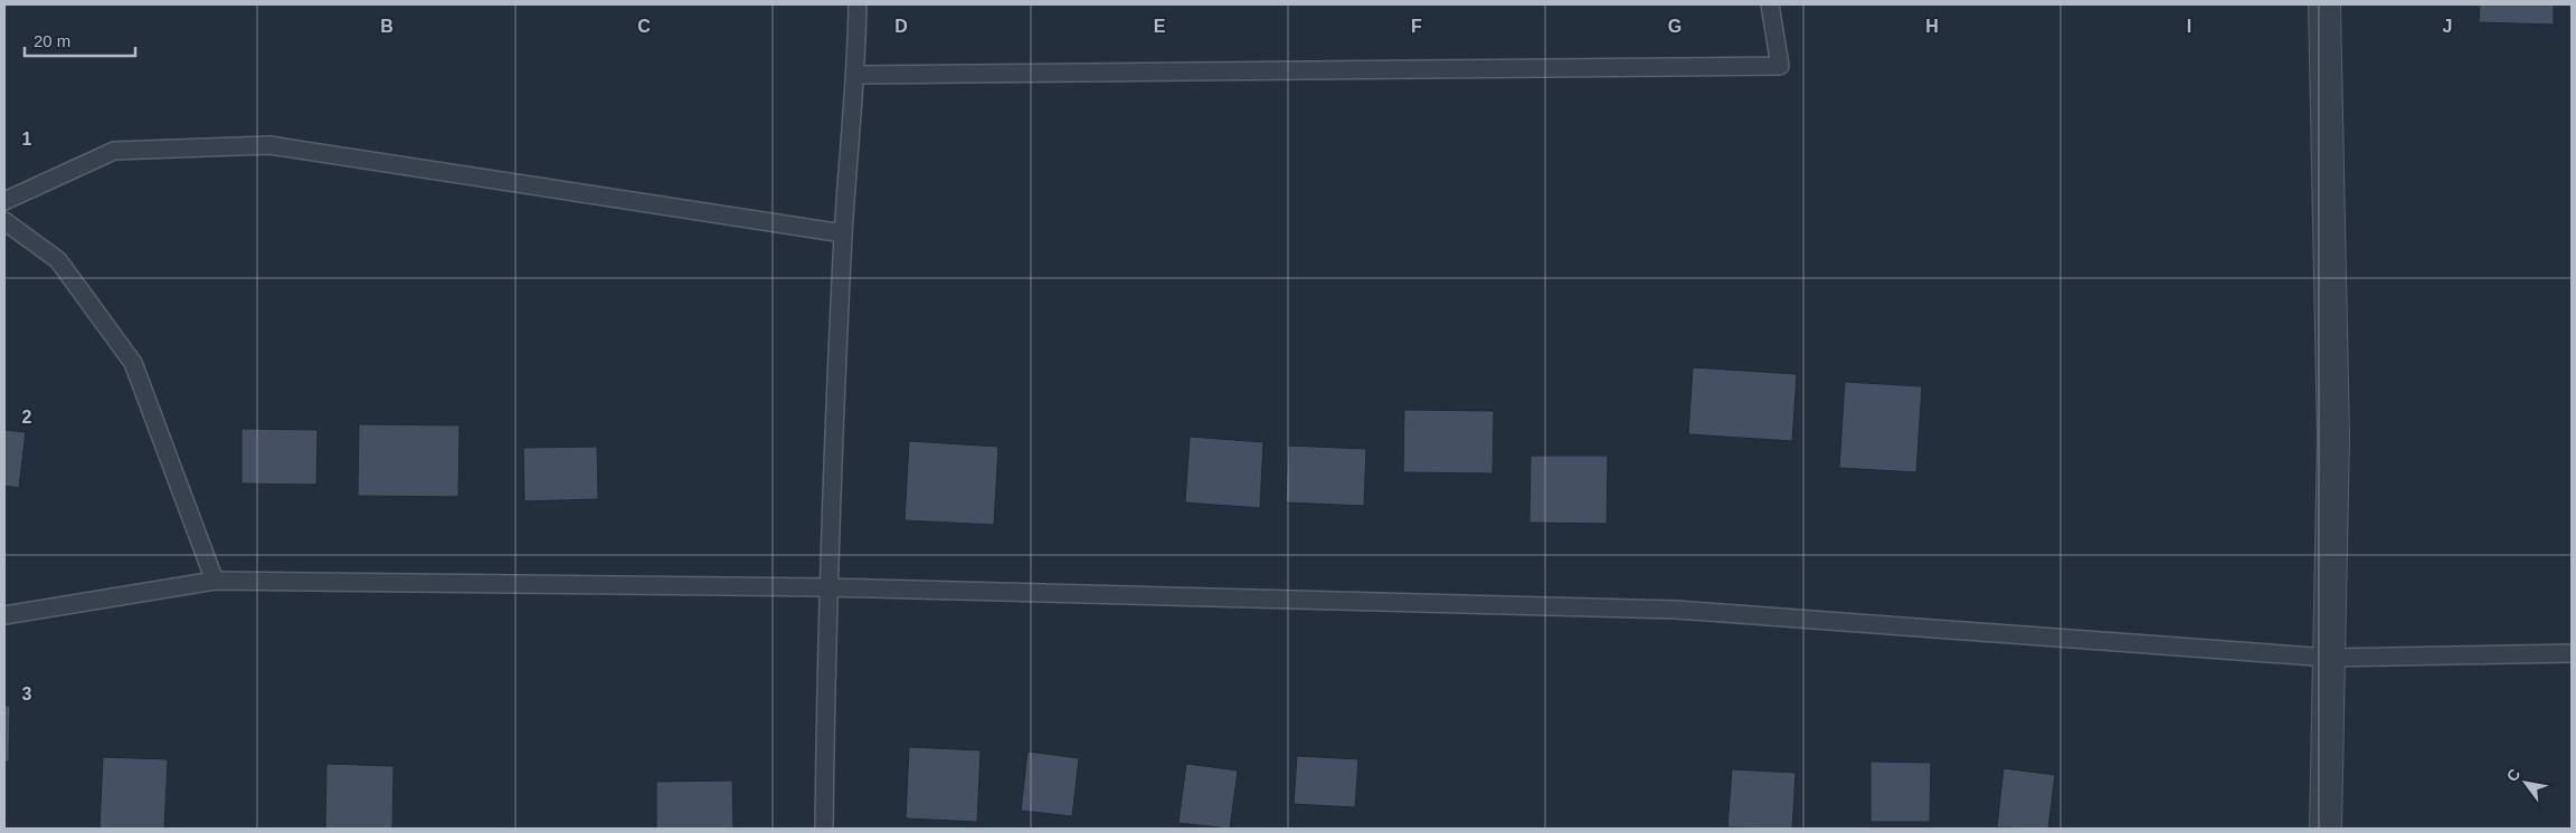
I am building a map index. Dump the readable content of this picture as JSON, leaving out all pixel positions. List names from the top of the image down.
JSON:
{
  "scale_bar": "20 m",
  "north": "top left",
  "grid": {
    "columns": [
      "B",
      "C",
      "D",
      "E",
      "F",
      "G",
      "H",
      "I",
      "J"
    ],
    "rows": ["1", "2", "3"]
  }
}
